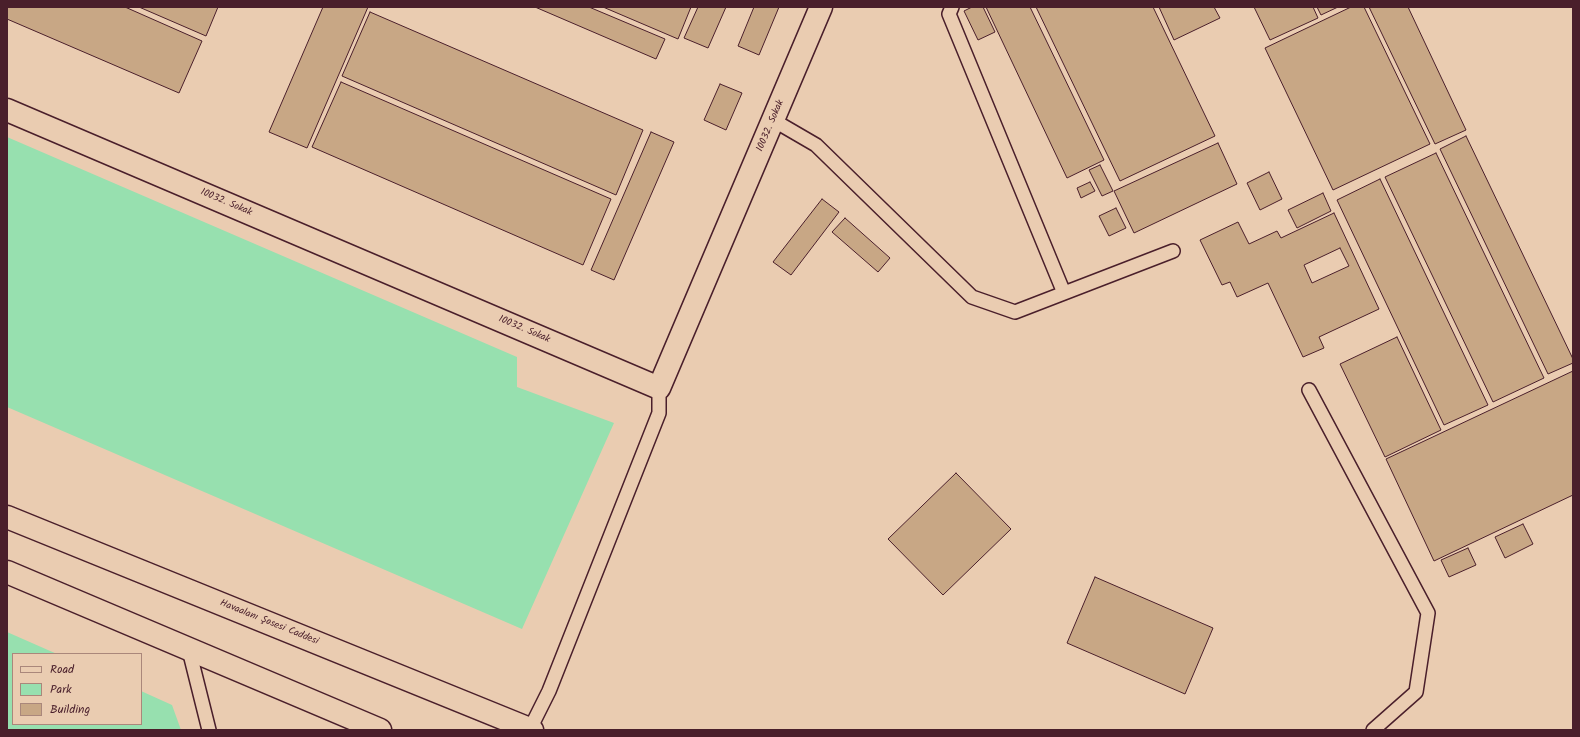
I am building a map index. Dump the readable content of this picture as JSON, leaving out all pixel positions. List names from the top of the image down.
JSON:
{
  "streets": {
    "street": ["10032. Sokak", "Havaalanı Şosesi Caddesi"]
  },
  "legend": ["Road", "Park", "Building"]
}
